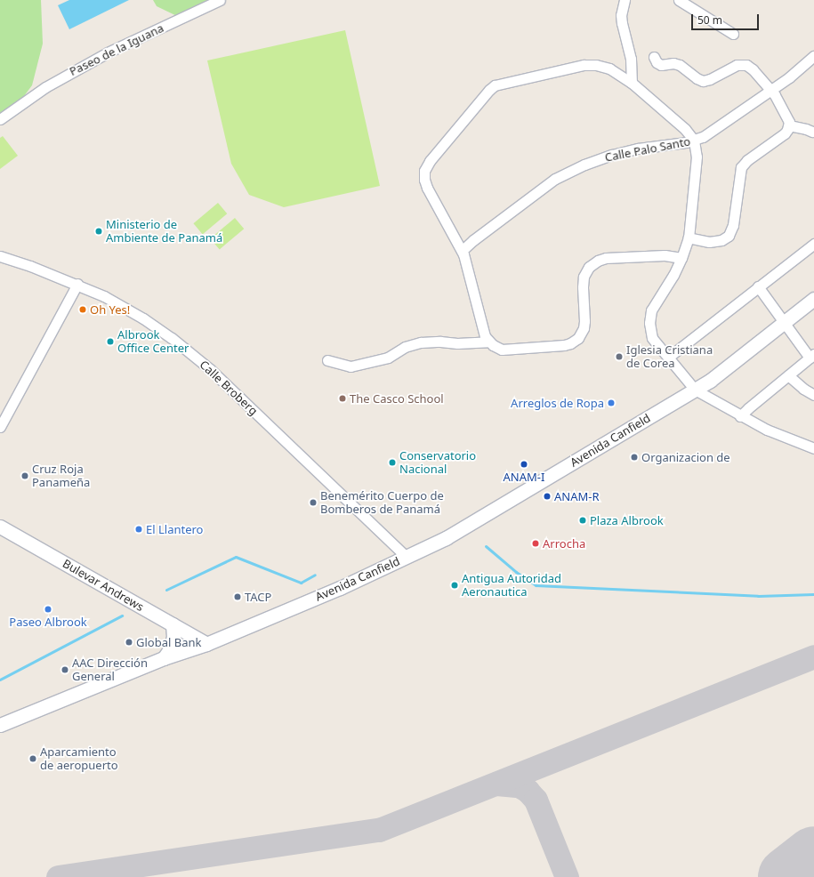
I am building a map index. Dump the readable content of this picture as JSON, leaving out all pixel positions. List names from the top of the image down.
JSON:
{
  "streets": {
    "main road": ["Avenida Canfield", "Bulevar Andrews"],
    "street": ["Paseo de la Iguana", "Calle Palo Santo", "Calle Broberg"]
  },
  "crossings": [
    ["Calle Broberg", "Avenida Canfield"],
    ["Avenida Canfield", "Bulevar Andrews"]
  ],
  "places": [
    "Ministerio de Ambiente de Panamá",
    "Oh Yes!",
    "Albrook Office Center",
    "Iglesia Cristiana de Corea",
    "The Casco School",
    "Arreglos de Ropa",
    "Organizacion de",
    "Conservatorio Nacional",
    "ANAM-I",
    "Cruz Roja Panameña",
    "ANAM-R",
    "Benemérito Cuerpo de Bomberos de Panamá",
    "Plaza Albrook",
    "El Llantero",
    "Arrocha",
    "Antigua Autoridad Aeronautica",
    "TACP",
    "Paseo Albrook",
    "Global Bank",
    "AAC Dirección General",
    "Aparcamiento de aeropuerto"
  ],
  "scale_bar": "50 m"
}
